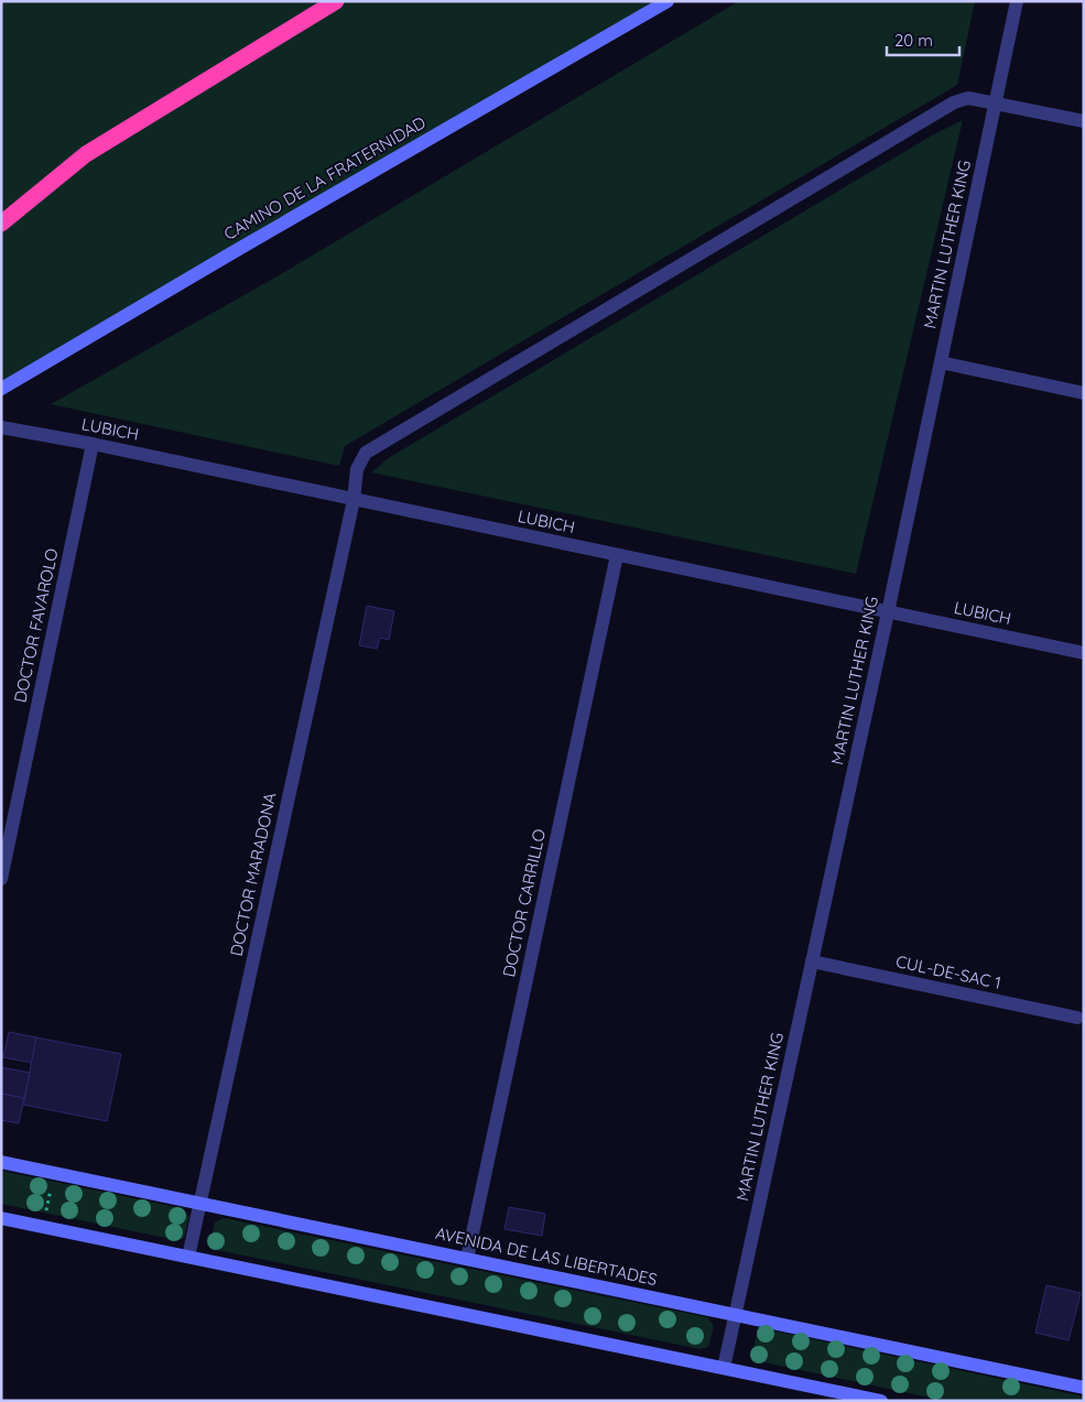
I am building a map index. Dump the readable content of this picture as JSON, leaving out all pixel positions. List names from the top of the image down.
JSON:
{
  "streets": {
    "main road": ["CAMINO DE LA FRATERNIDAD", "AVENIDA DE LAS LIBERTADES"],
    "street": [
      "MARTIN LUTHER KING",
      "LUBICH",
      "DOCTOR FAVAROLO",
      "DOCTOR MARADONA",
      "DOCTOR CARRILLO",
      "CUL-DE-SAC 1"
    ]
  },
  "crossings": [
    ["MARTIN LUTHER KING", "LUBICH"],
    ["MARTIN LUTHER KING", "DOCTOR MARADONA"],
    ["MARTIN LUTHER KING", "CUL-DE-SAC 1"],
    ["MARTIN LUTHER KING", "AVENIDA DE LAS LIBERTADES"],
    ["LUBICH", "DOCTOR FAVAROLO"],
    ["LUBICH", "DOCTOR MARADONA"],
    ["LUBICH", "DOCTOR CARRILLO"],
    ["DOCTOR MARADONA", "AVENIDA DE LAS LIBERTADES"],
    ["DOCTOR CARRILLO", "AVENIDA DE LAS LIBERTADES"]
  ],
  "scale_bar": "20 m"
}
